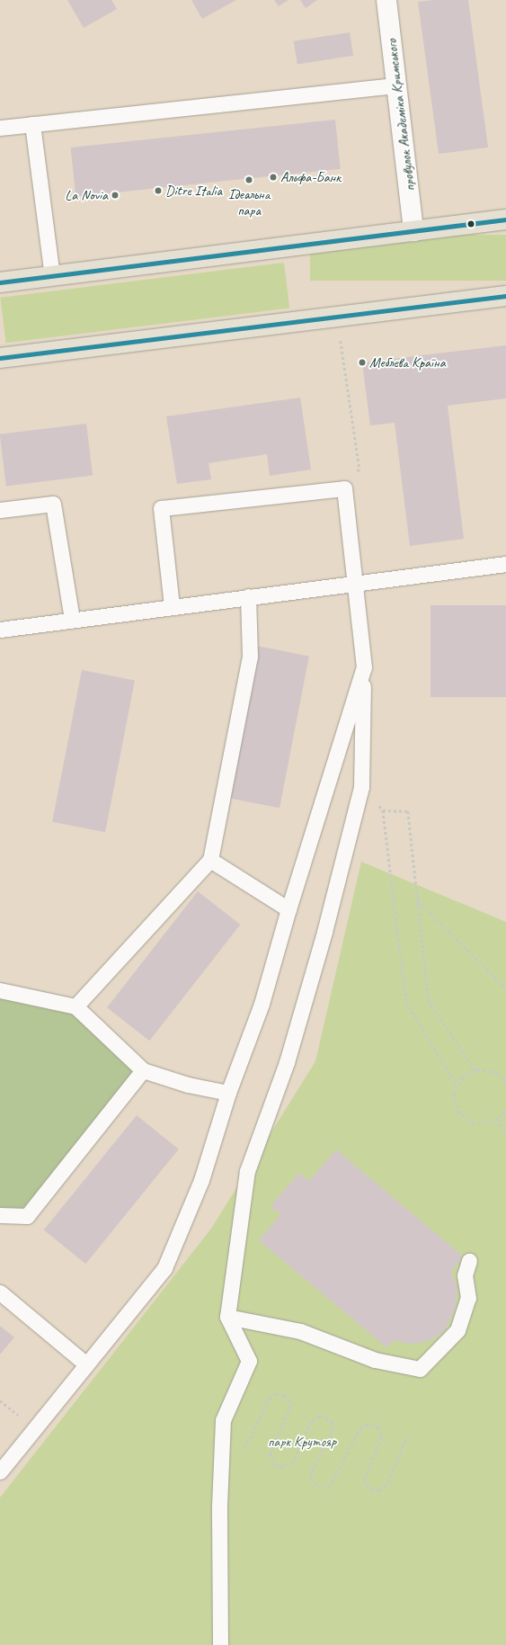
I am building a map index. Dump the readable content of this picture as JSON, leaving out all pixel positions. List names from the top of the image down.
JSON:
{
  "streets": {
    "street": ["провулок Академіка Кримського"]
  },
  "parks": ["парк Крутояр"],
  "places": [
    "Альфа-Банк",
    "Ідеальна пара",
    "Ditre Italia",
    "La Novia",
    "Меблева Країна"
  ]
}
